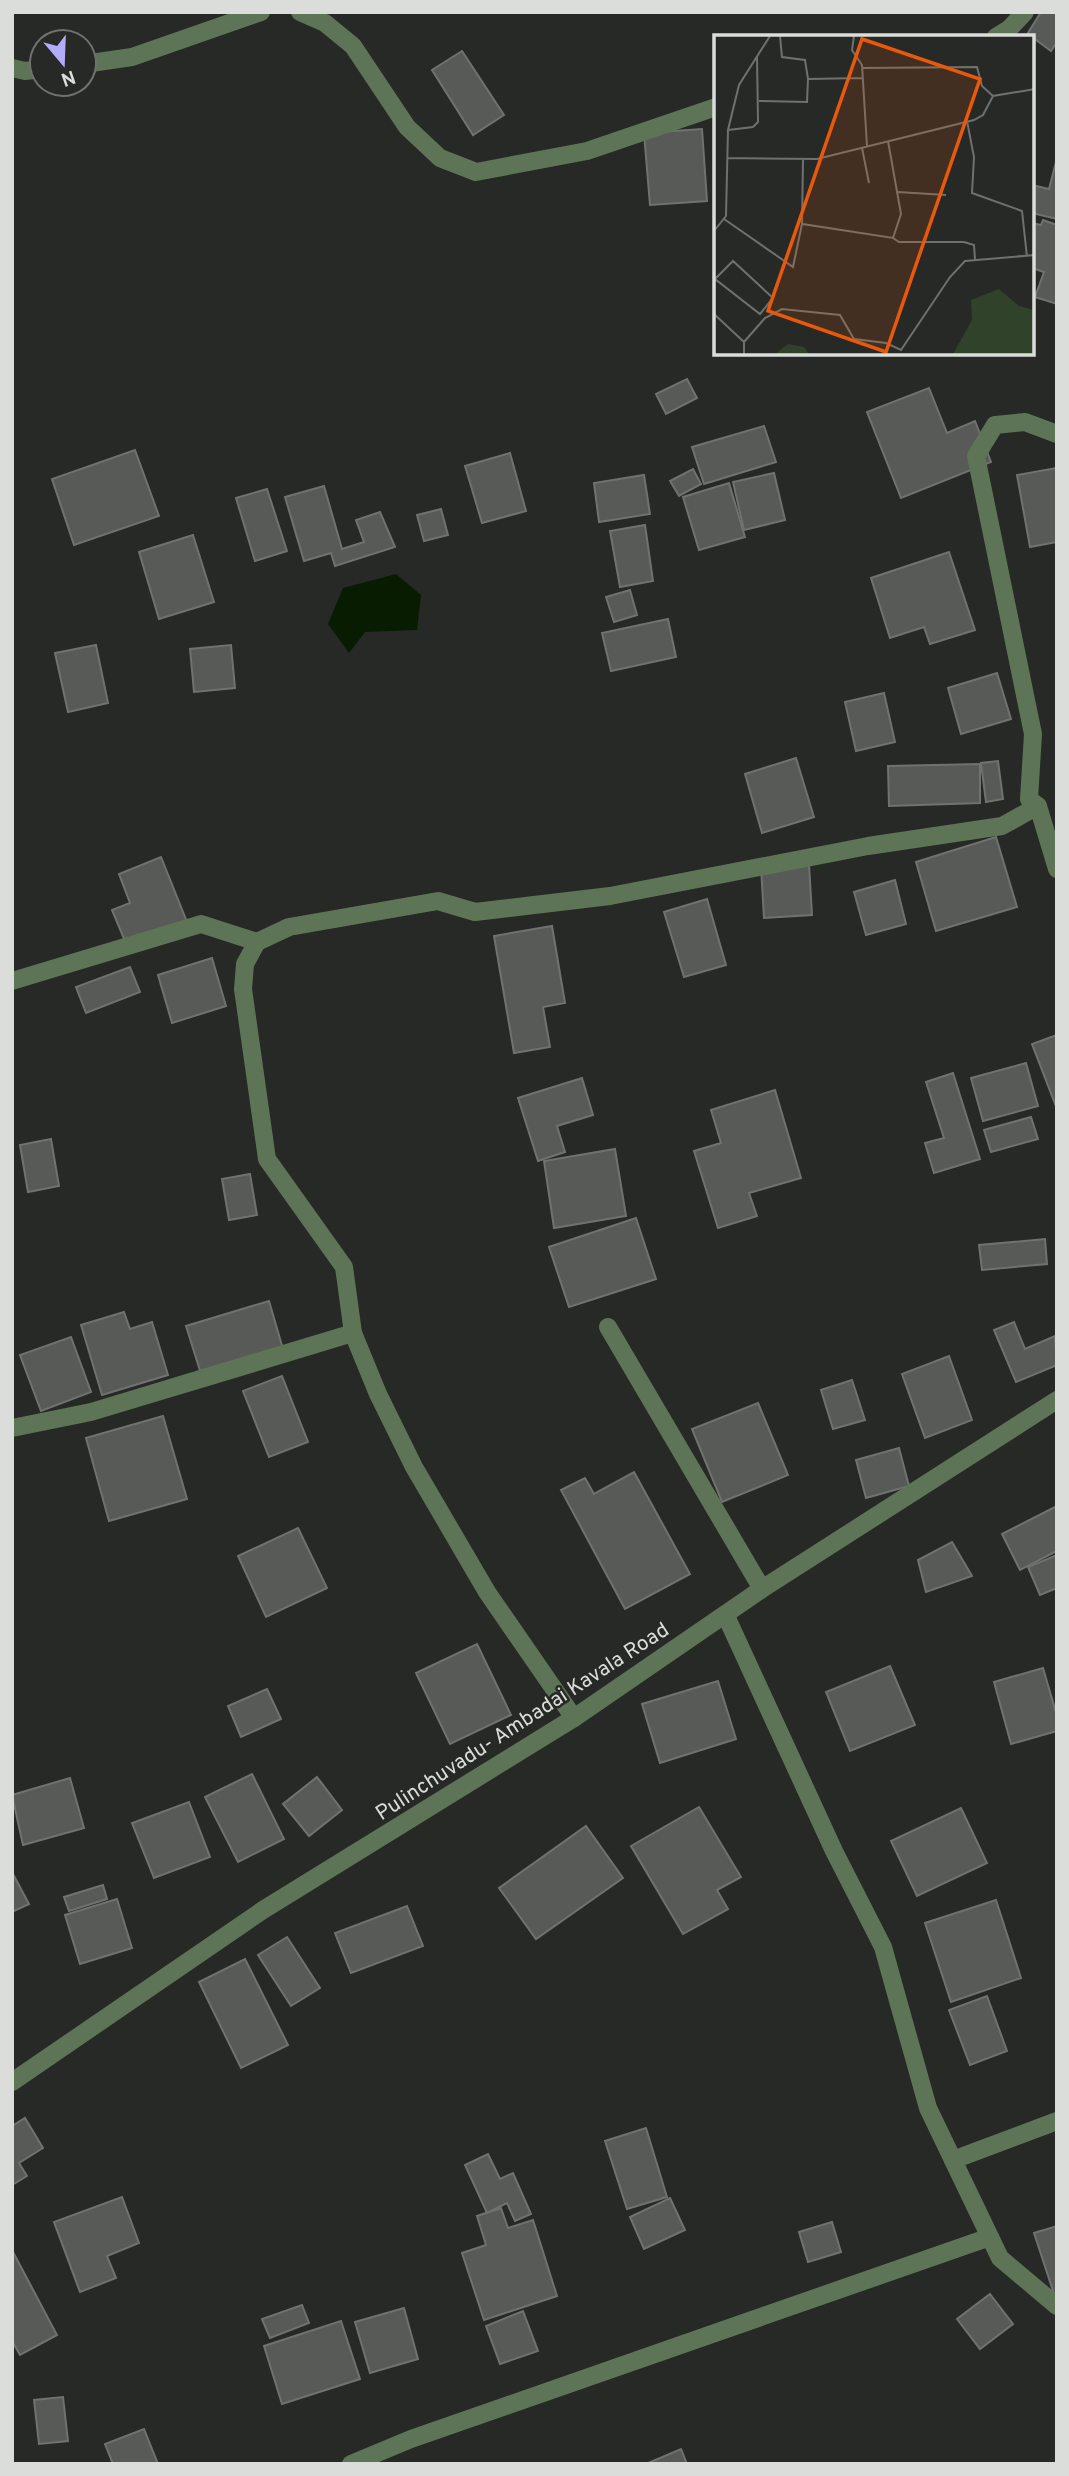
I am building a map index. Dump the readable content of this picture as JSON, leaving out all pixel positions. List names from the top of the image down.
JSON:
{
  "streets": {
    "street": ["Pulinchuvadu- Ambadai Kavala Road"]
  },
  "north": "bottom"
}
